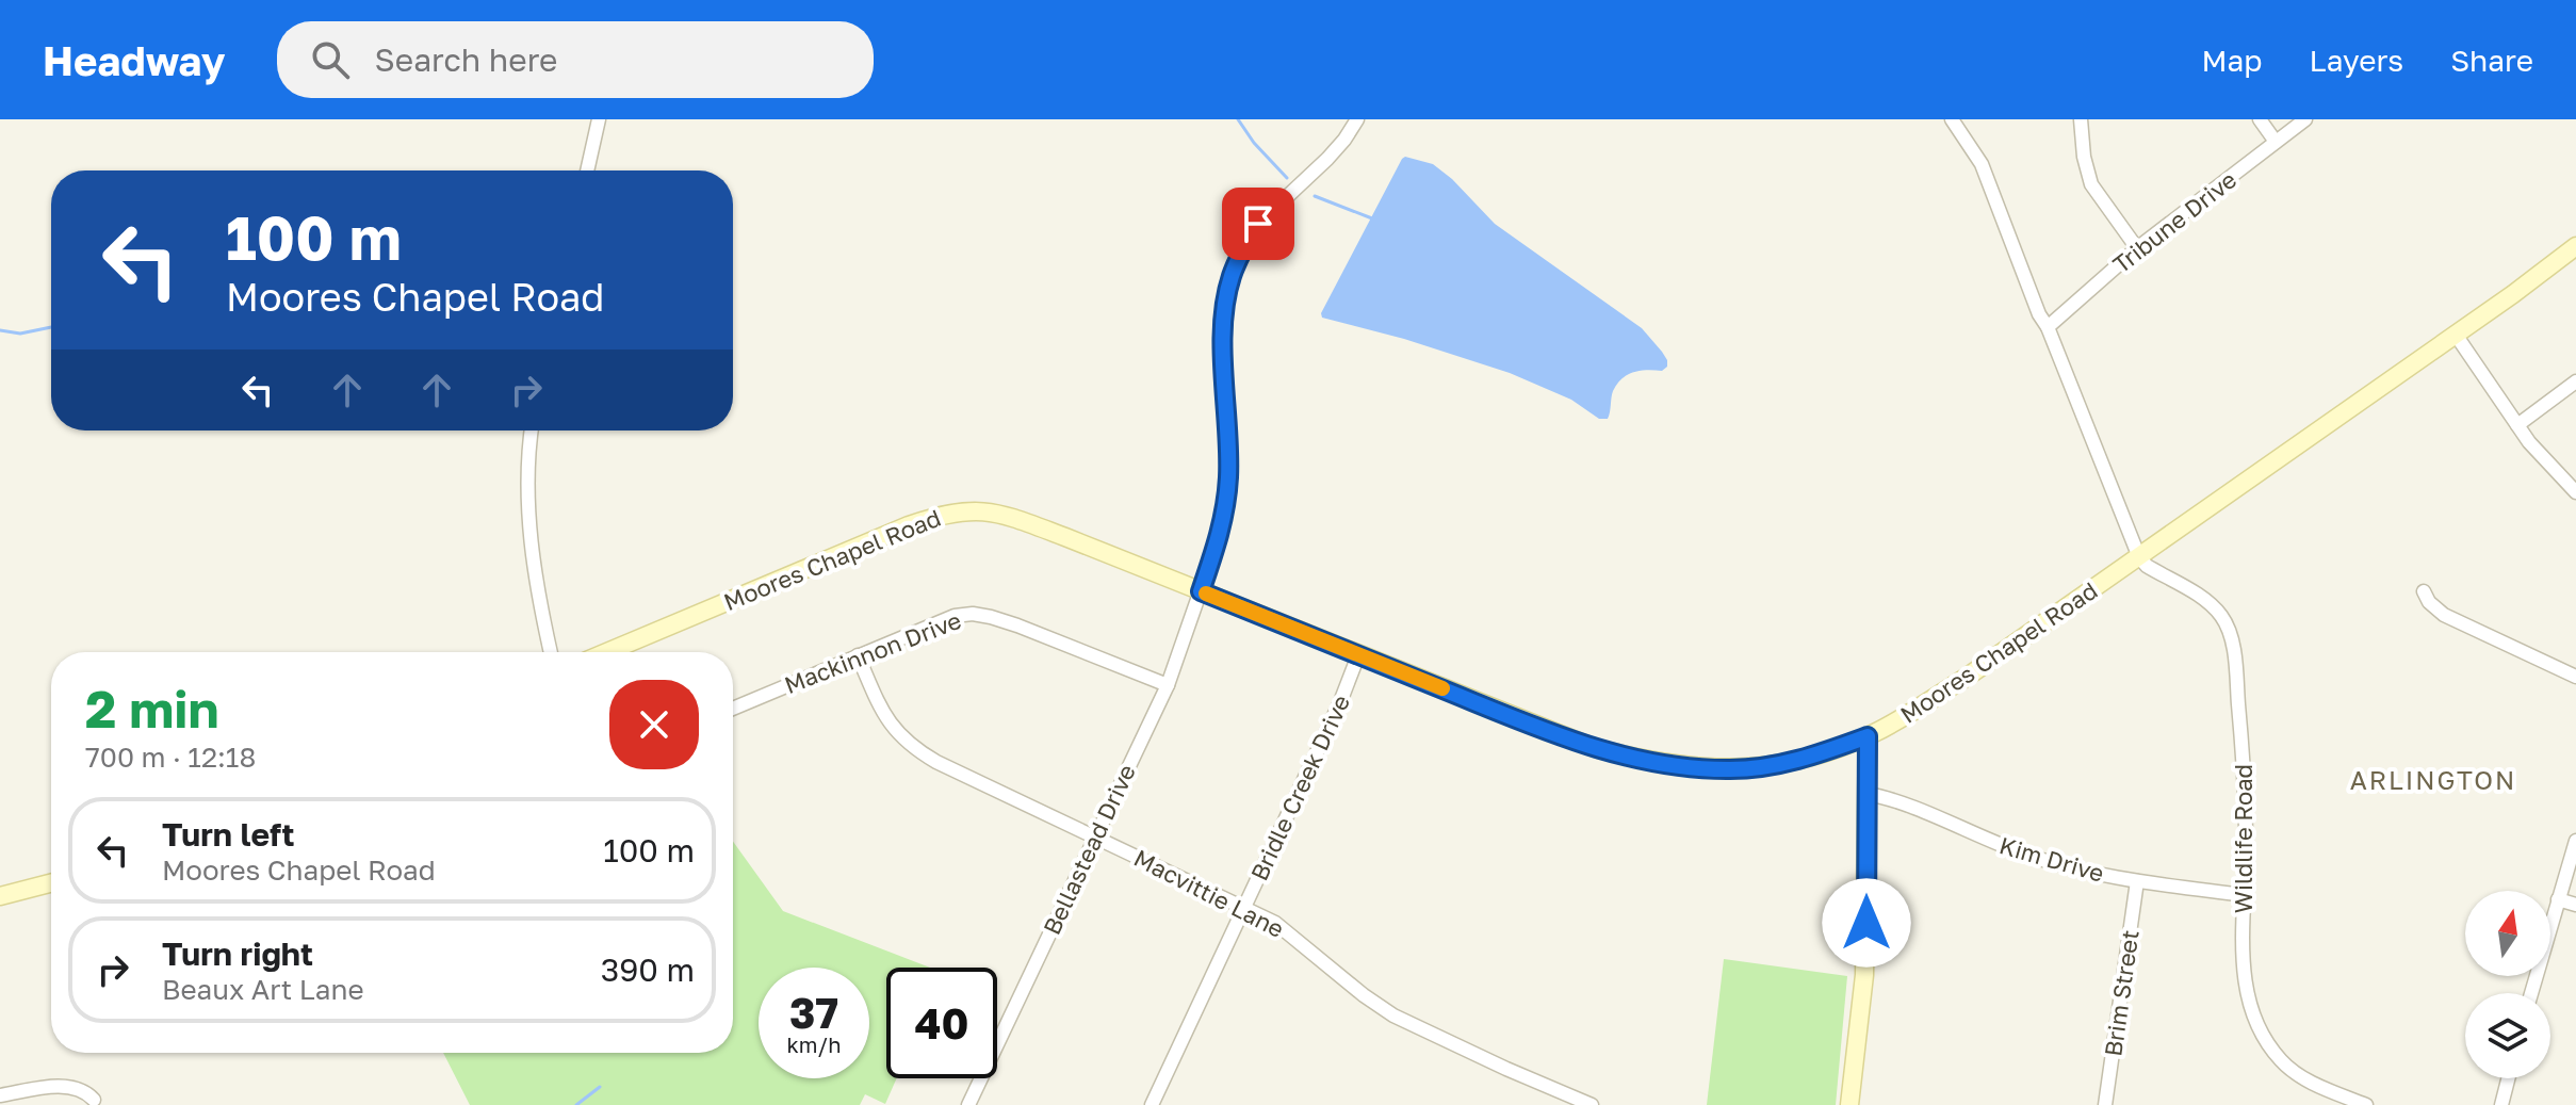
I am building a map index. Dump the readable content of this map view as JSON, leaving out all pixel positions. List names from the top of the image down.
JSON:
{
  "streets": {
    "main road": ["Moores Chapel Road"],
    "street": [
      "Tribune Drive",
      "Mackinnon Drive",
      "Bridle Creek Drive",
      "Wildlife Road",
      "Bellastead Drive",
      "Kim Drive",
      "Macvittie Lane",
      "Brim Street"
    ]
  },
  "crossings": [
    ["Moores Chapel Road", "Bridle Creek Drive"],
    ["Moores Chapel Road", "Wildlife Road"],
    ["Moores Chapel Road", "Bellastead Drive"],
    ["Mackinnon Drive", "Bellastead Drive"],
    ["Mackinnon Drive", "Macvittie Lane"],
    ["Bridle Creek Drive", "Macvittie Lane"],
    ["Wildlife Road", "Kim Drive"],
    ["Bellastead Drive", "Macvittie Lane"],
    ["Kim Drive", "Brim Street"]
  ],
  "districts": ["ARLINGTON"],
  "north": "top",
  "page": {
    "header": "Headway",
    "search": "Search here",
    "nav": ["Map", "Layers", "Share"],
    "turn": ["100 m", "Moores Chapel Road"],
    "heading": ["2 min", "700 m · 12:18"],
    "list": [
      {
        "name": "Turn left",
        "note": "Moores Chapel Road",
        "value": "100 m"
      },
      {
        "name": "Turn right",
        "note": "Beaux Art Lane",
        "value": "390 m"
      }
    ],
    "speed": "37 km/h",
    "limit": "40"
  }
}
